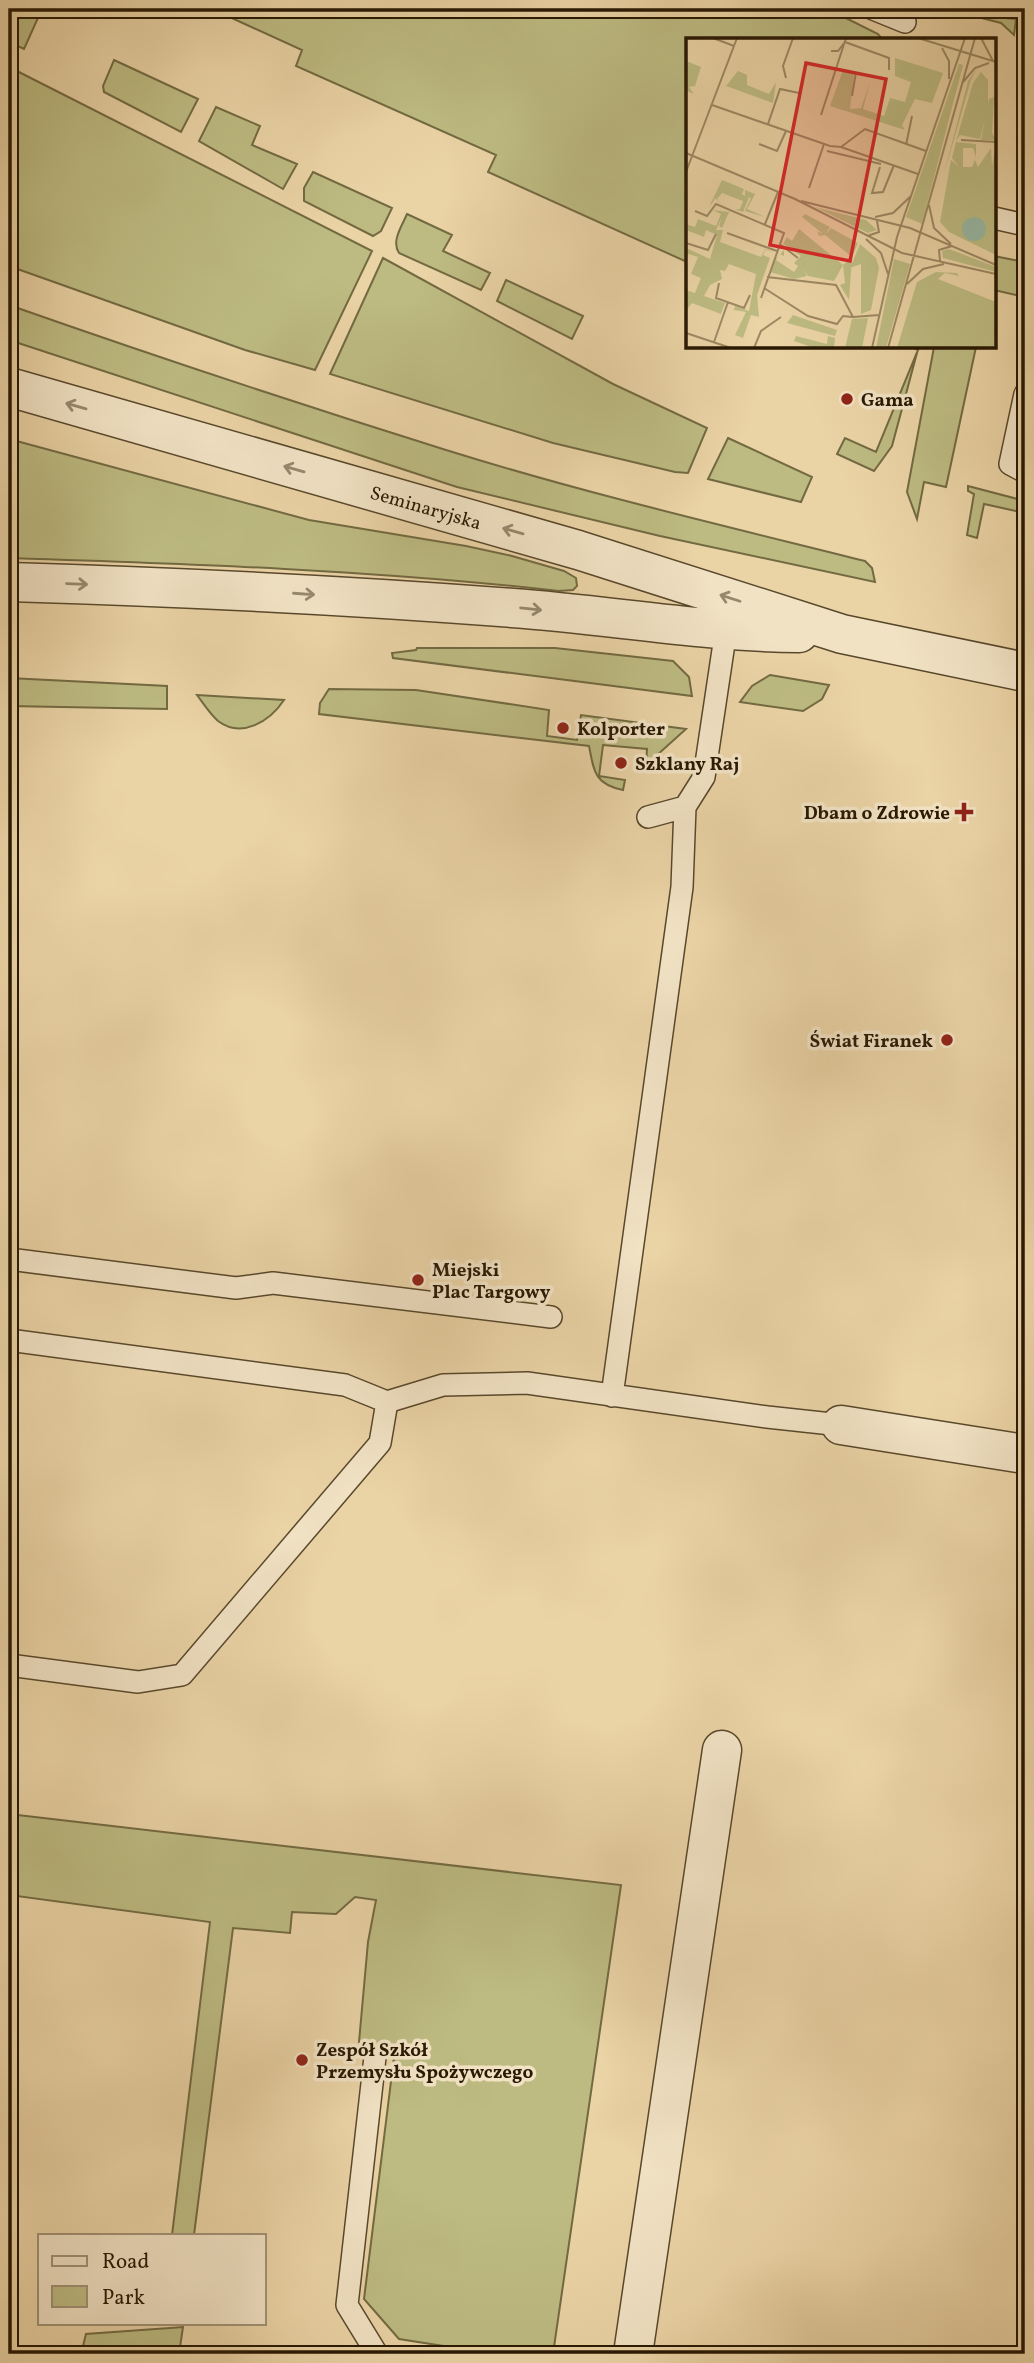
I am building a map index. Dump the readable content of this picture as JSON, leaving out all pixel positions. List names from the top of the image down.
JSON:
{
  "streets": {
    "street": ["Seminaryjska"]
  },
  "places": {
    "other": [
      "Gama",
      "Kolporter",
      "Szklany Raj",
      "Świat Firanek",
      "Miejski Plac Targowy",
      "Zespół Szkół Przemysłu Spożywczego"
    ],
    "health": ["Dbam o Zdrowie"]
  },
  "legend": ["Road", "Park"]
}
